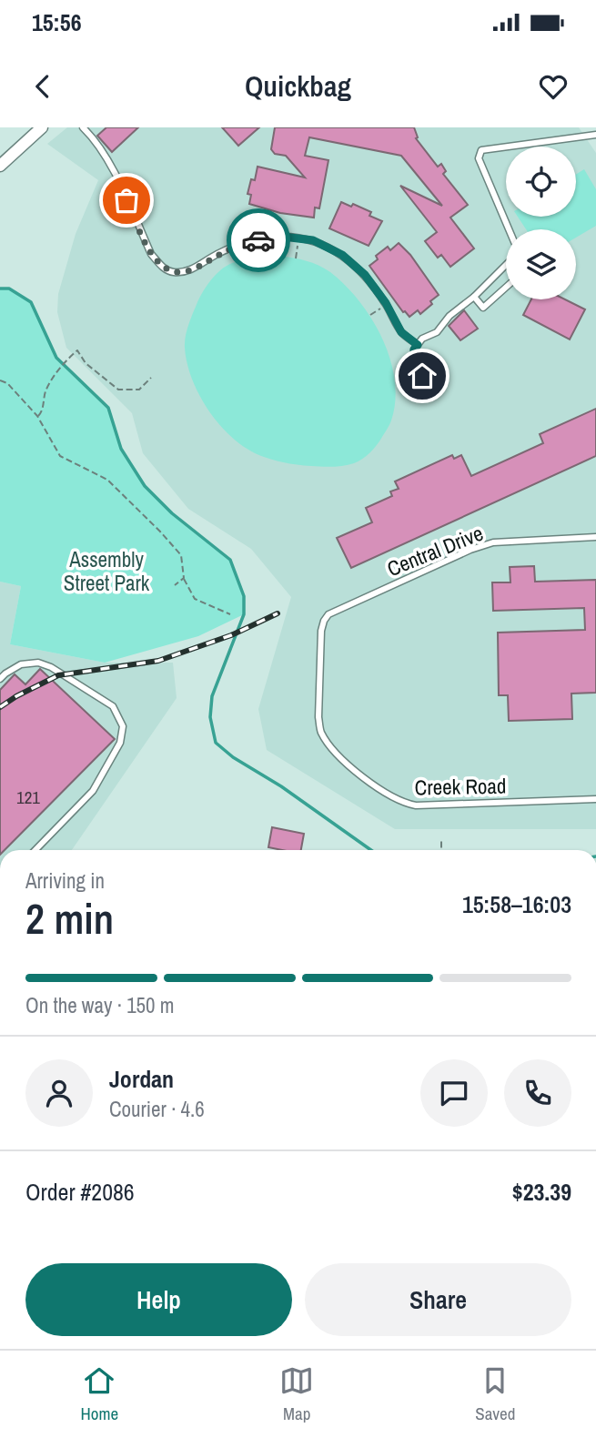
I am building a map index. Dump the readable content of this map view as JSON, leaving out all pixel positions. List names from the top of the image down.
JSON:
{
  "streets": {
    "lane": ["Central Drive", "Creek Road"]
  },
  "crossings": [
    ["Central Drive", "Creek Road"]
  ],
  "parks": ["Assembly Street Park"],
  "house_numbers": ["121"],
  "page": {
    "status": "15:56",
    "header": "Quickbag",
    "heading": ["2 min", "Arriving in", "15:58–16:03"],
    "panel": [
      "Jordan",
      "Courier · 4.6",
      "Order #2086",
      "$23.39"
    ],
    "bar": "On the way · 150 m",
    "buttons": ["Help", "Share"],
    "tabs": ["Home", "Map", "Saved"]
  }
}
